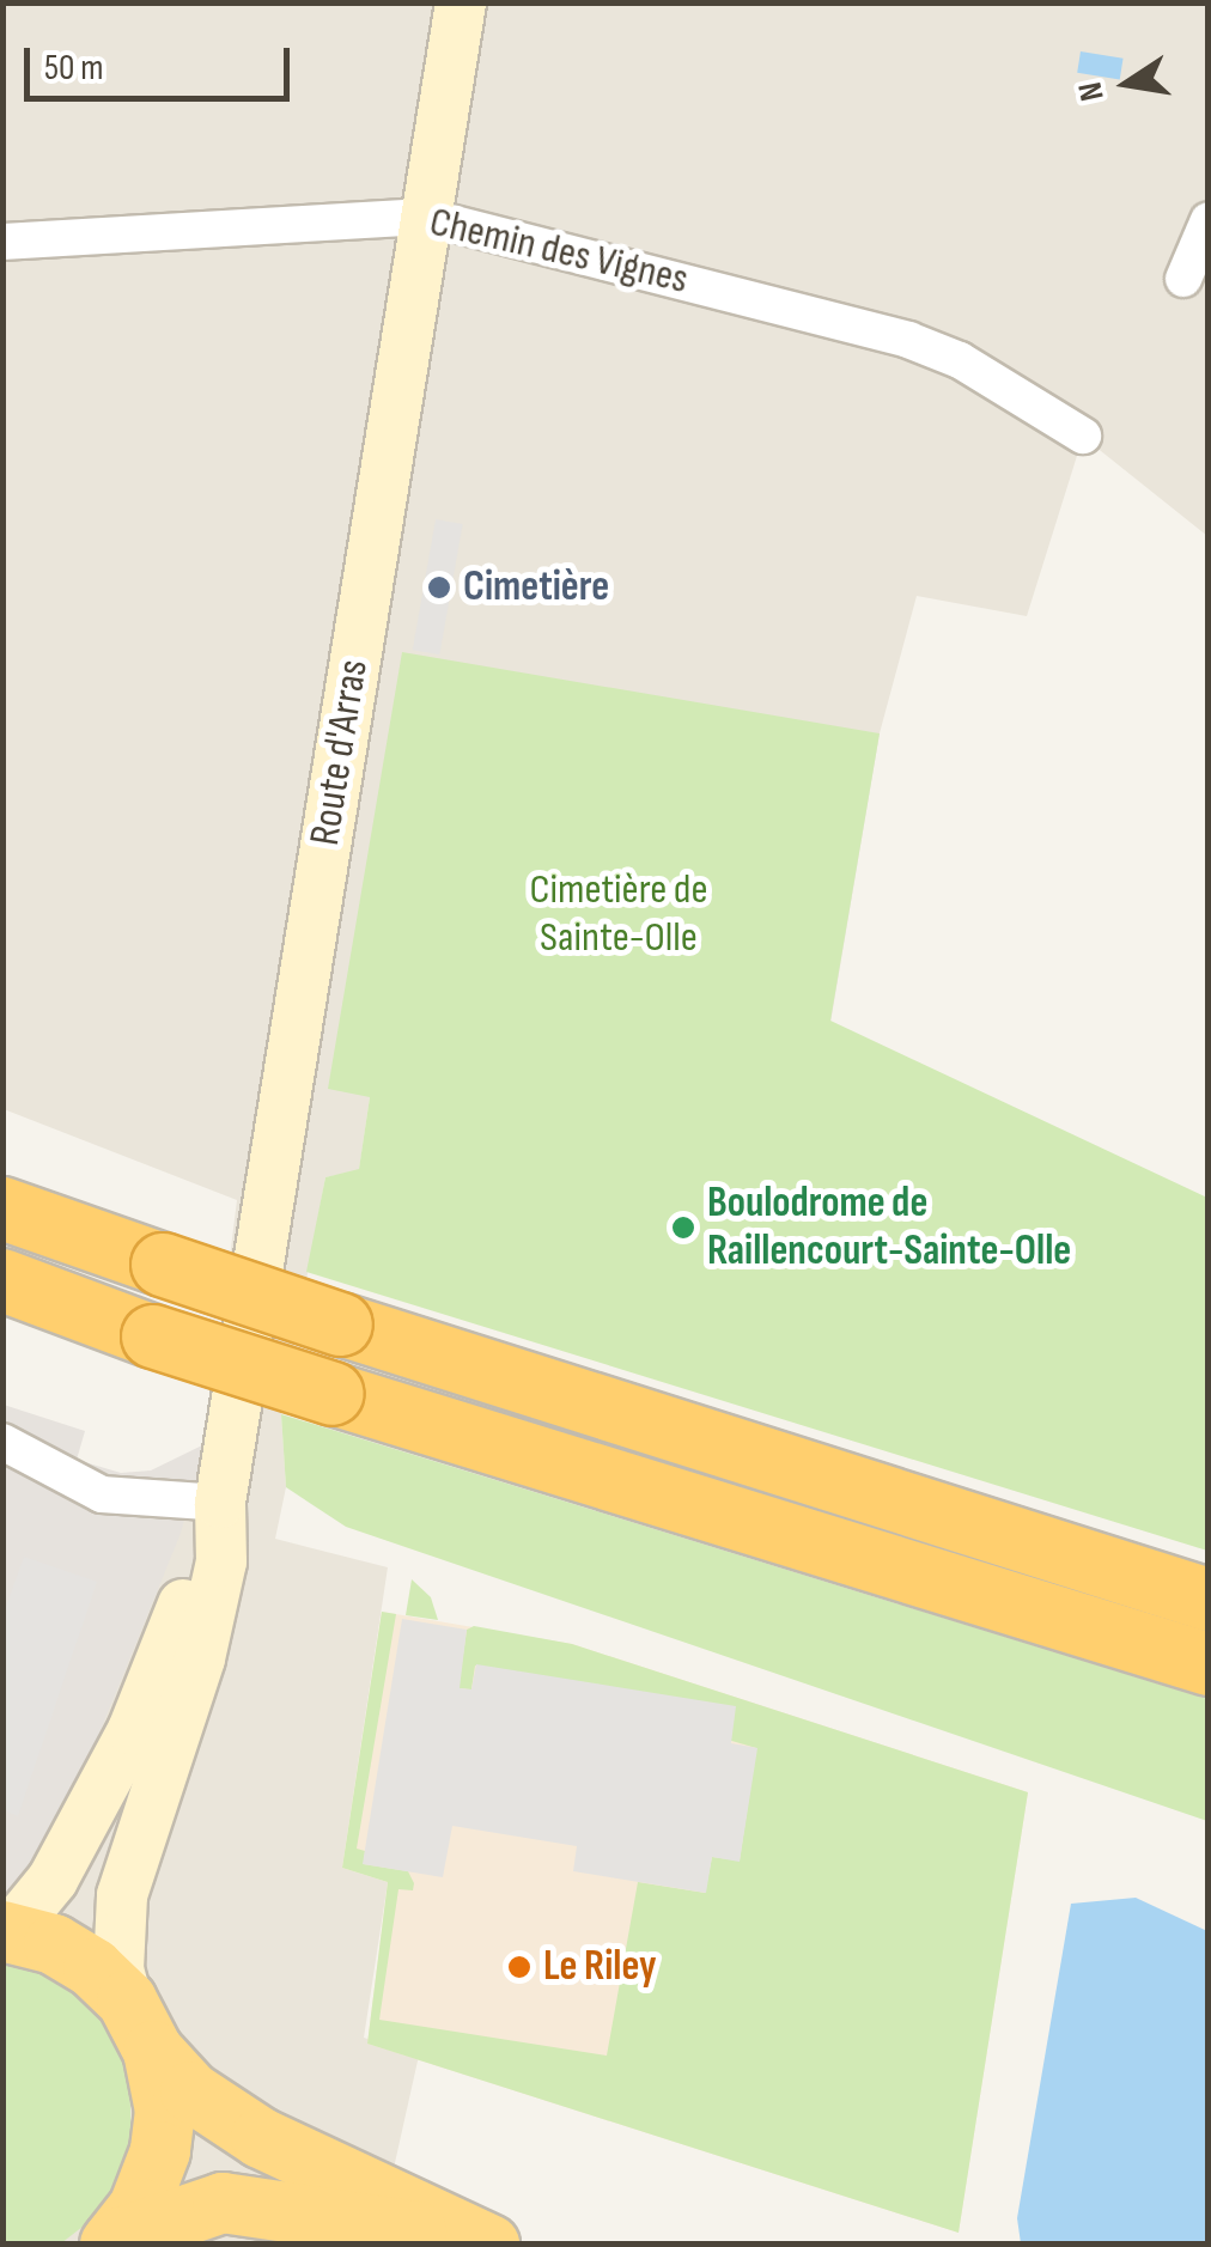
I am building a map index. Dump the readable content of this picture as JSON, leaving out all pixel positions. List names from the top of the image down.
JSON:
{
  "streets": {
    "main road": ["Route d'Arras"],
    "street": ["Chemin des Vignes"]
  },
  "crossings": [
    ["Chemin des Vignes", "Route d'Arras"]
  ],
  "parks": ["Cimetière de Sainte-Olle"],
  "places": ["Cimetière", "Boulodrome de Raillencourt-Sainte-Olle", "Le Riley"],
  "scale_bar": "50 m",
  "north": "left"
}
